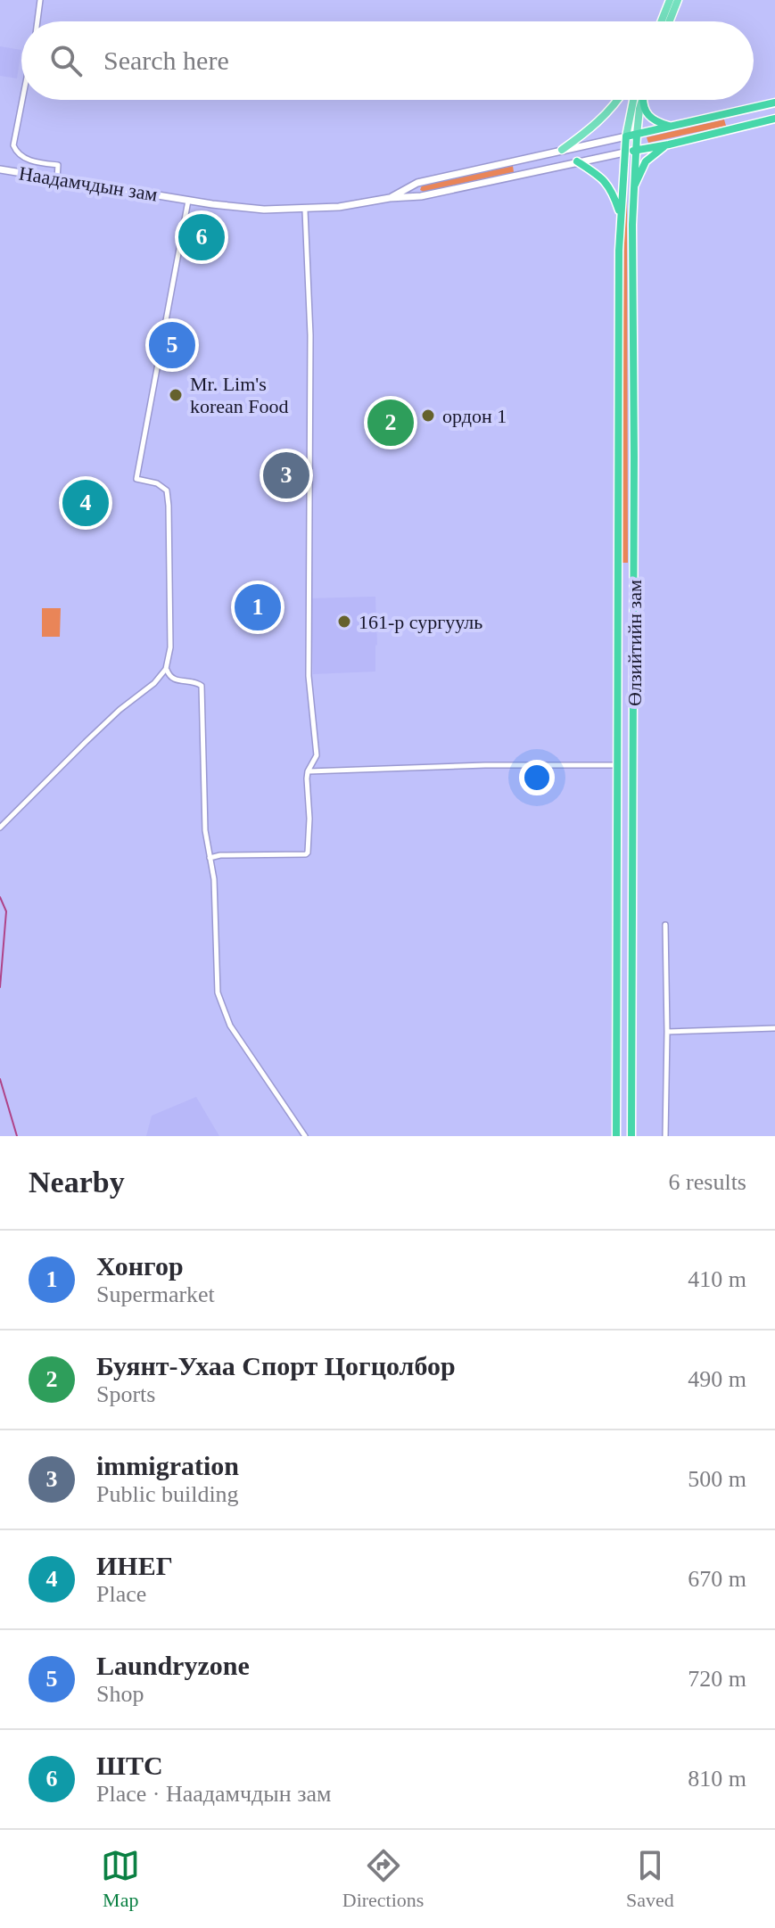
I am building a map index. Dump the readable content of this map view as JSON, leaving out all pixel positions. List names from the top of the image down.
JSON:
{
  "streets": {
    "highway": ["Өлзийтийн зам"],
    "main road": ["Наадамчдын зам"]
  },
  "crossings": [
    ["Наадамчдын зам", "Өлзийтийн зам"]
  ],
  "places": ["Mr. Lim's korean Food", "ордон 1", "161-р сургууль"],
  "page": {
    "search": "Search here",
    "pins": [
      "6",
      "5",
      "2",
      "3",
      "4",
      "1"
    ],
    "heading": ["Nearby", "6 results"],
    "list": [
      {
        "mark": "1",
        "name": "Хонгор",
        "note": "Supermarket",
        "value": "410 m"
      },
      {
        "mark": "2",
        "name": "Буянт-Ухаа Спорт Цогцолбор",
        "note": "Sports",
        "value": "490 m"
      },
      {
        "mark": "3",
        "name": "immigration",
        "note": "Public building",
        "value": "500 m"
      },
      {
        "mark": "4",
        "name": "ИНЕГ",
        "note": "Place",
        "value": "670 m"
      },
      {
        "mark": "5",
        "name": "Laundryzone",
        "note": "Shop",
        "value": "720 m"
      },
      {
        "mark": "6",
        "name": "ШТС",
        "note": "Place · Наадамчдын зам",
        "value": "810 m"
      }
    ],
    "nav": ["Map", "Directions", "Saved"]
  }
}
